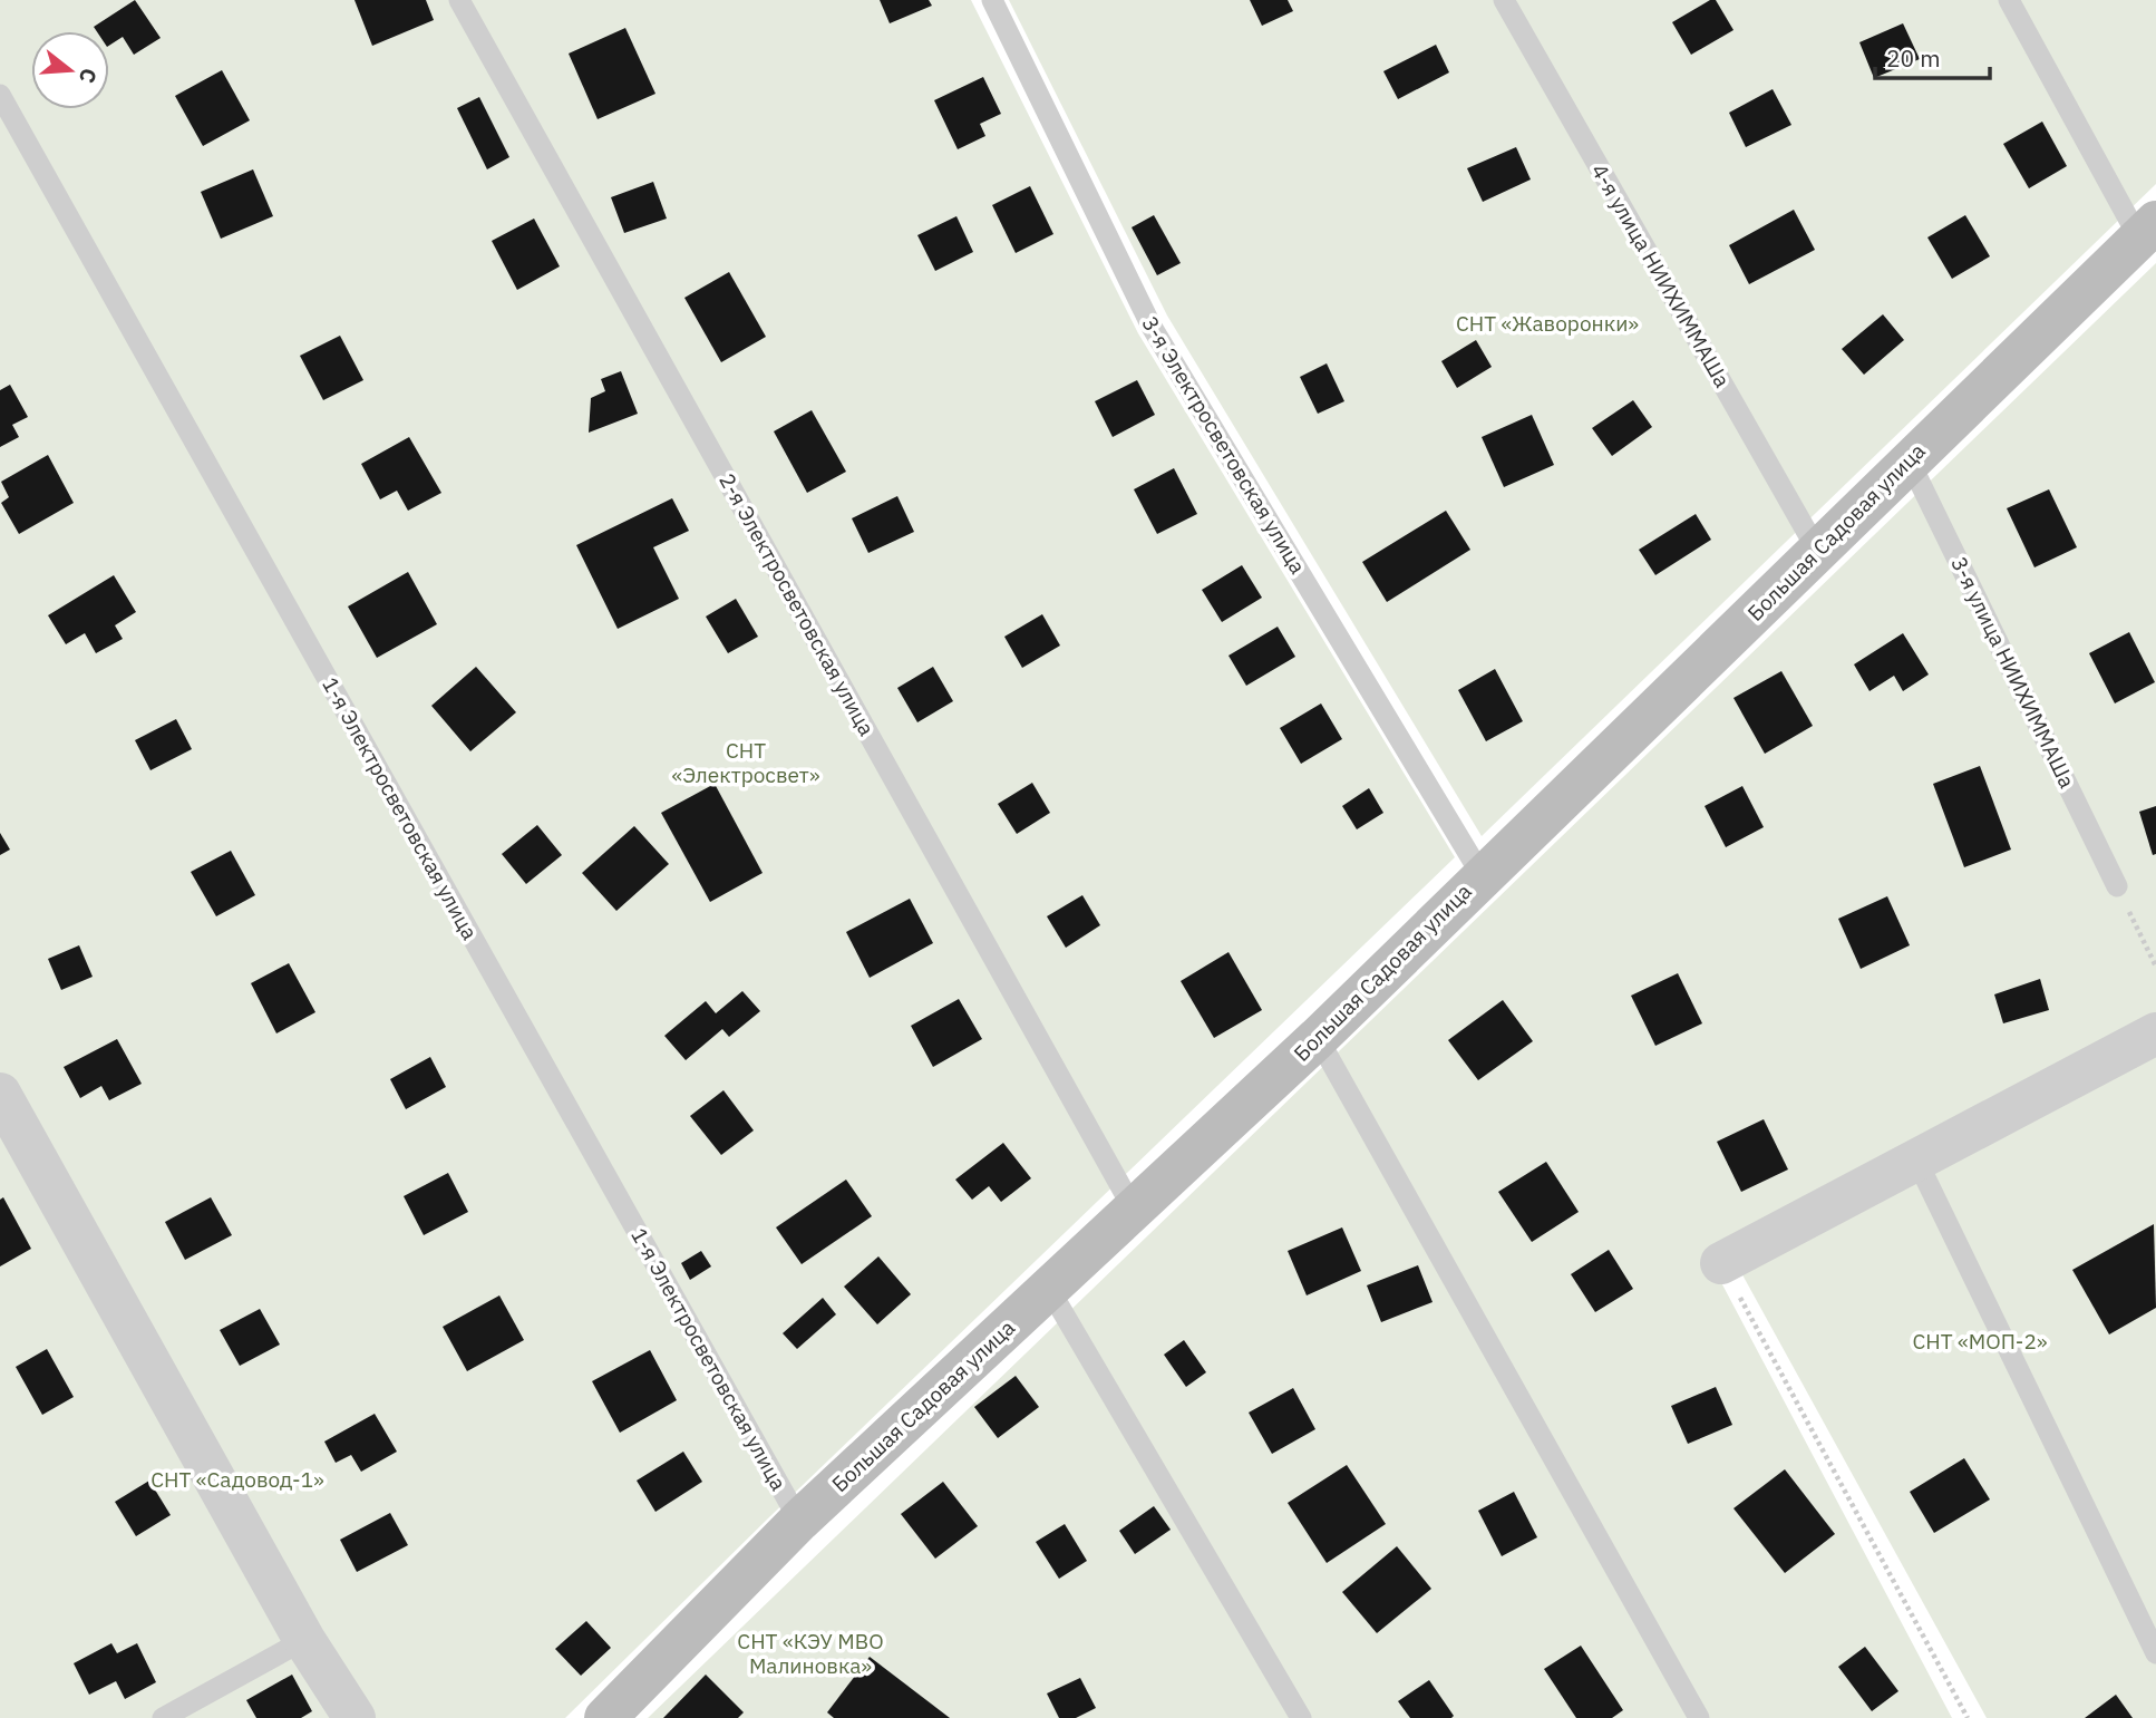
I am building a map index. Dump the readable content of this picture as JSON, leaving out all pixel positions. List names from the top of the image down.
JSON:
{
  "streets": {
    "street": ["Большая Садовая улица"],
    "lane": [
      "4-я улица НИИХИММАШа",
      "3-я Электросветовская улица",
      "2-я Электросветовская улица",
      "3-я улица НИИХИММАШа",
      "1-я Электросветовская улица"
    ]
  },
  "crossings": [
    ["4-я улица НИИХИММАШа", "Большая Садовая улица"],
    ["3-я Электросветовская улица", "Большая Садовая улица"],
    ["Большая Садовая улица", "2-я Электросветовская улица"],
    ["Большая Садовая улица", "3-я улица НИИХИММАШа"],
    ["Большая Садовая улица", "1-я Электросветовская улица"]
  ],
  "parks": [
    "СНТ «Жаворонки»",
    "СНТ «Электросвет»",
    "СНТ «МОП-2»",
    "СНТ «Садовод-1»",
    "СНТ «КЭУ МВО Малиновка»"
  ],
  "scale_bar": "20 m",
  "north": "right"
}
